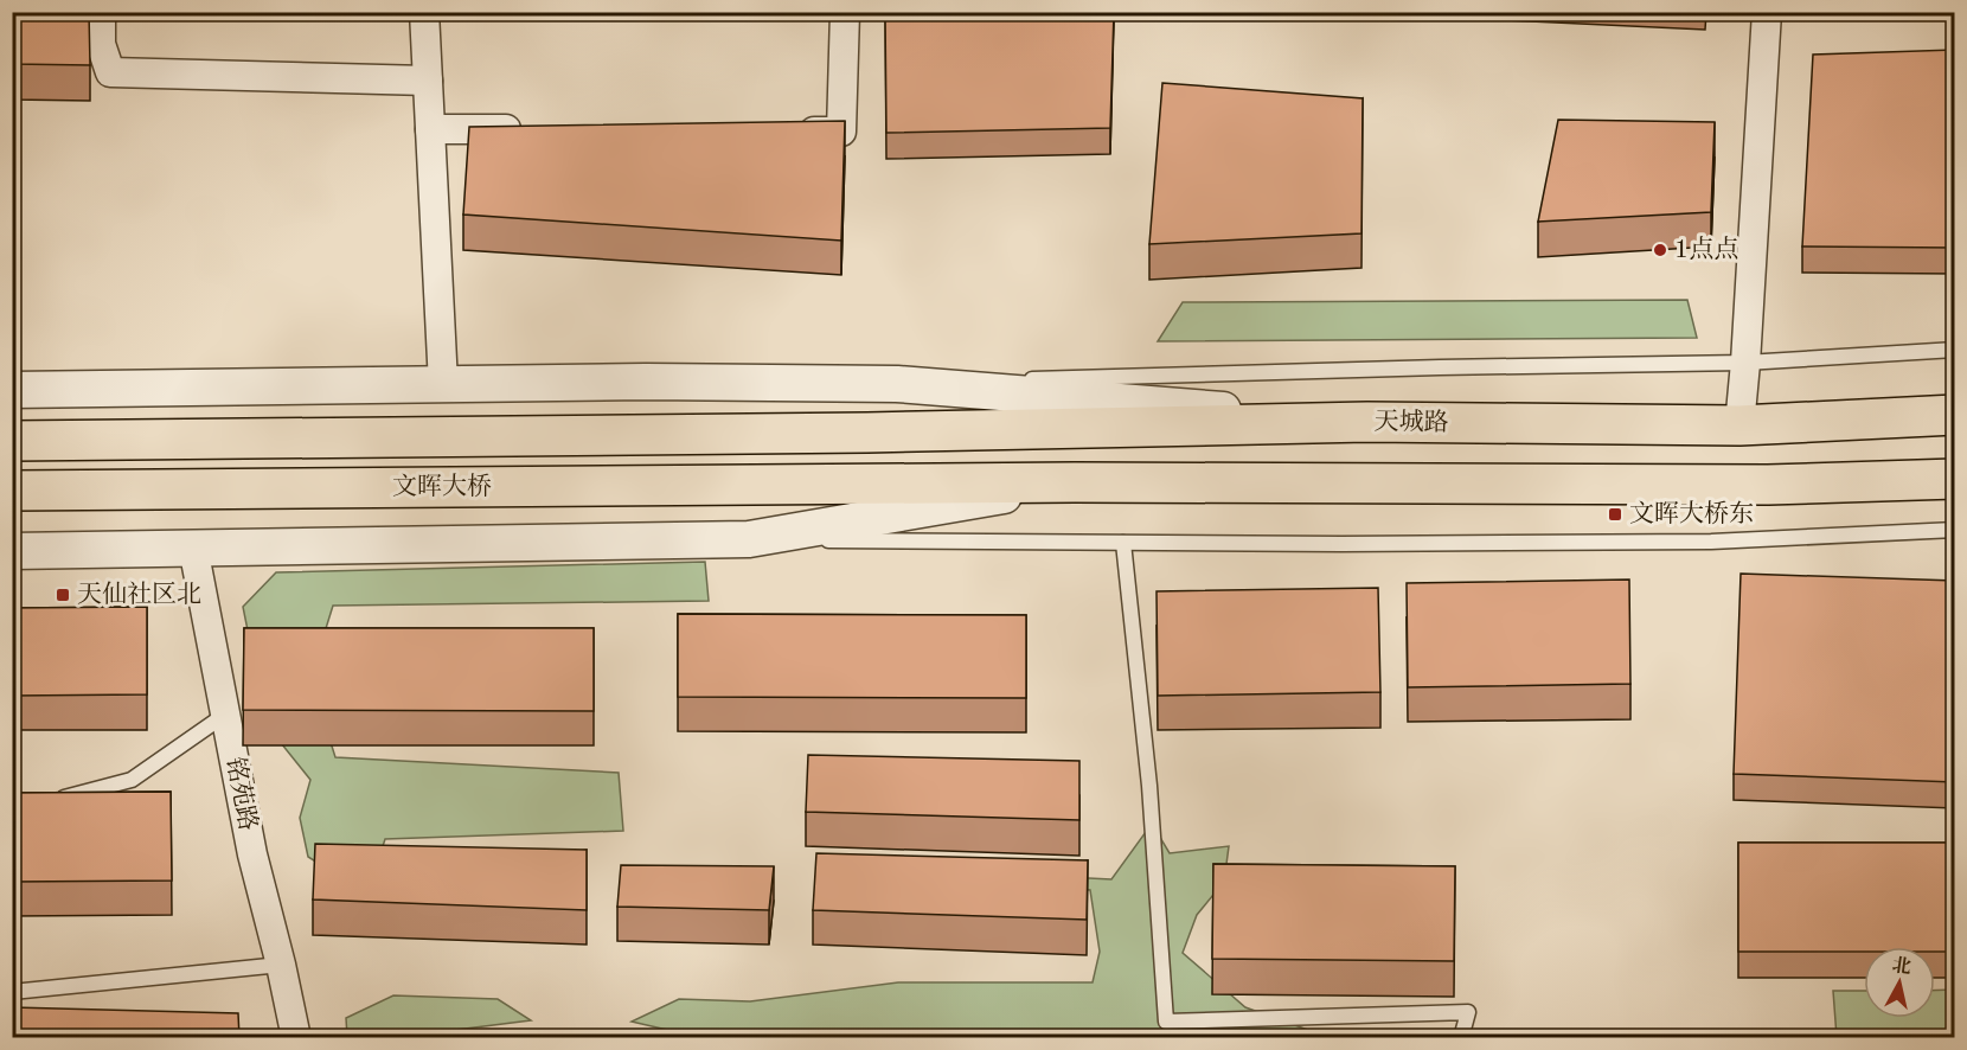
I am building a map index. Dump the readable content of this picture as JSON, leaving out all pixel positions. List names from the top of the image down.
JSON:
{
  "streets": {
    "main road": ["天城路", "文晖大桥"],
    "street": ["铭苑路"]
  },
  "crossings": [
    ["天城路", "文晖大桥"]
  ],
  "places": {
    "other": ["1点点"],
    "transit": ["文晖大桥东", "天仙社区北"]
  },
  "north": "top"
}
